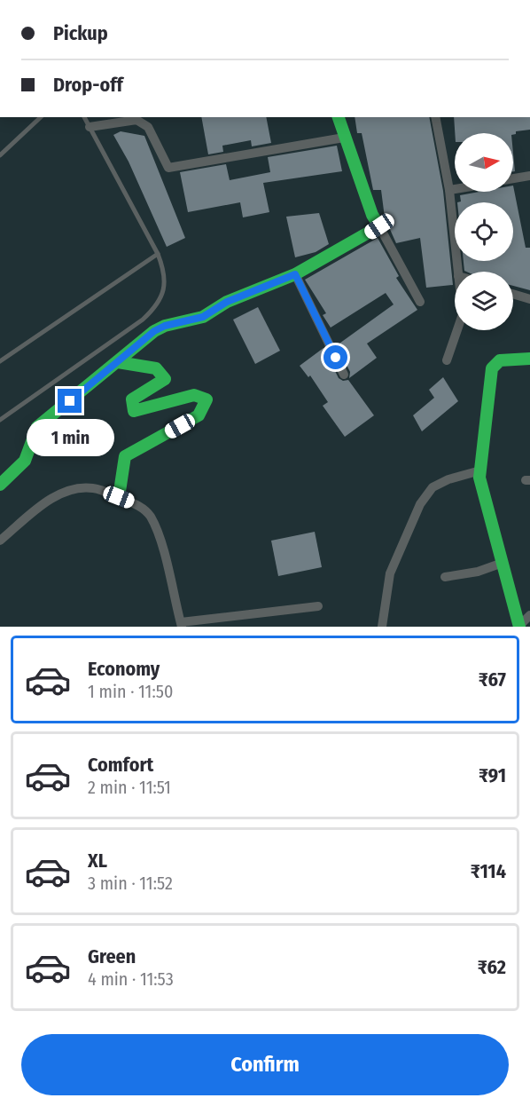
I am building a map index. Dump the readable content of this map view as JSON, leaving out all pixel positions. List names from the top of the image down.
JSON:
{
  "north": "right",
  "page": {
    "banner": ["Pickup", "Drop-off"],
    "bubble": "1 min",
    "list": [
      {
        "name": "Economy",
        "note": "1 min · 11:50",
        "value": "₹67"
      },
      {
        "name": "Comfort",
        "note": "2 min · 11:51",
        "value": "₹91"
      },
      {
        "name": "XL",
        "note": "3 min · 11:52",
        "value": "₹114"
      },
      {
        "name": "Green",
        "note": "4 min · 11:53",
        "value": "₹62"
      }
    ],
    "buttons": "Confirm"
  }
}
